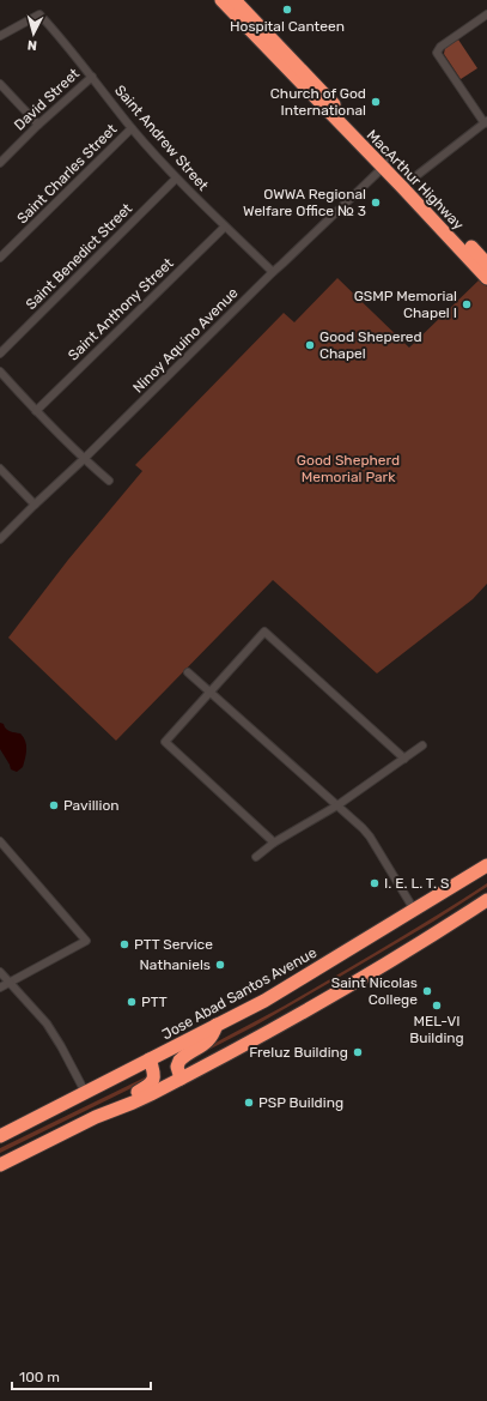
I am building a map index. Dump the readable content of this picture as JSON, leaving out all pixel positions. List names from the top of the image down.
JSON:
{
  "streets": {
    "highway": ["MacArthur Highway", "Jose Abad Santos Avenue"],
    "street": [
      "David Street",
      "Saint Andrew Street",
      "Saint Charles Street",
      "Saint Benedict Street",
      "Saint Anthony Street",
      "Ninoy Aquino Avenue"
    ]
  },
  "crossings": [
    ["David Street", "Saint Andrew Street"],
    ["Saint Andrew Street", "Saint Charles Street"],
    ["Saint Andrew Street", "Saint Benedict Street"],
    ["Saint Andrew Street", "Saint Anthony Street"],
    ["Saint Andrew Street", "Ninoy Aquino Avenue"],
    ["MacArthur Highway", "Ninoy Aquino Avenue"]
  ],
  "parks": ["Good Shepherd Memorial Park"],
  "places": [
    "Hospital Canteen",
    "Church of God International",
    "OWWA Regional Welfare Office № 3",
    "GSMP Memorial Chapel I",
    "Good Shepered Chapel",
    "Pavillion",
    "I. E. L. T. S",
    "PTT Service",
    "Nathaniels",
    "Saint Nicolas College",
    "PTT",
    "MEL-VI Building",
    "Freluz Building",
    "PSP Building"
  ],
  "scale_bar": "100 m",
  "north": "bottom"
}
